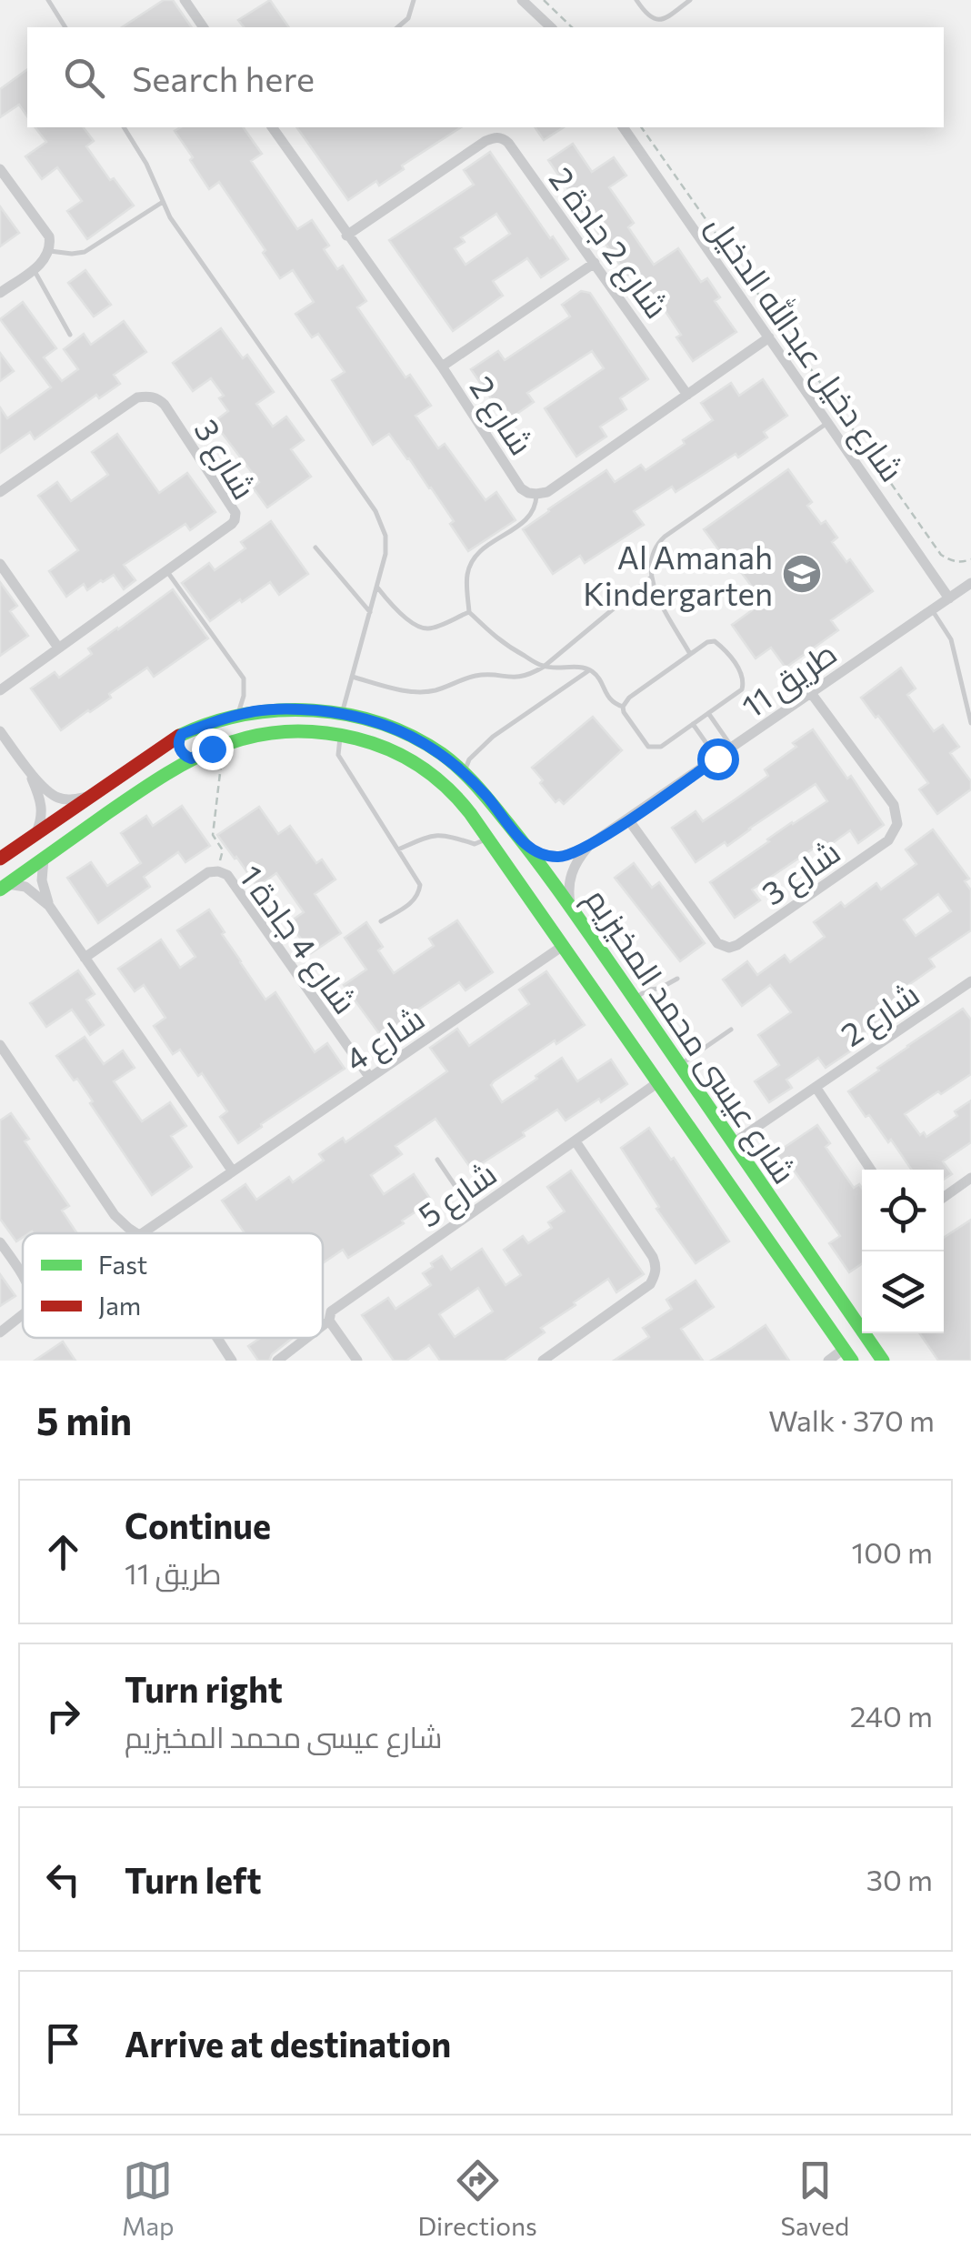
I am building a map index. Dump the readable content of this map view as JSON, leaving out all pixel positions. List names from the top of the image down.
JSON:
{
  "streets": {
    "street": [
      "شارع 2 جادة 2",
      "شارع دخيل عبدالله الدخيل",
      "شارع 2",
      "شارع 3",
      "طريق 11",
      "شارع 4 جادة 1",
      "شارع عيسى محمد المخيزيم",
      "شارع 4",
      "شارع 5"
    ]
  },
  "crossings": [
    ["شارع 2 جادة 2", "شارع 2"],
    ["شارع دخيل عبدالله الدخيل", "شارع 2"],
    ["شارع دخيل عبدالله الدخيل", "طريق 11"],
    ["شارع 2", "شارع عيسى محمد المخيزيم"],
    ["شارع 3", "طريق 11"],
    ["طريق 11", "شارع عيسى محمد المخيزيم"],
    ["شارع 4 جادة 1", "شارع 4"],
    ["شارع عيسى محمد المخيزيم", "شارع 4"],
    ["شارع عيسى محمد المخيزيم", "شارع 5"]
  ],
  "places": {
    "school or university": ["Al Amanah Kindergarten"]
  },
  "legend": ["Fast", "Jam"],
  "page": {
    "search": "Search here",
    "heading": ["5 min", "Walk · 370 m"],
    "list": [
      ["Continue", "طريق 11", "100 m"],
      ["Turn right", "شارع عيسى محمد المخيزيم", "240 m"],
      ["Turn left", "30 m"],
      "Arrive at destination"
    ],
    "nav": ["Map", "Directions", "Saved"]
  }
}
